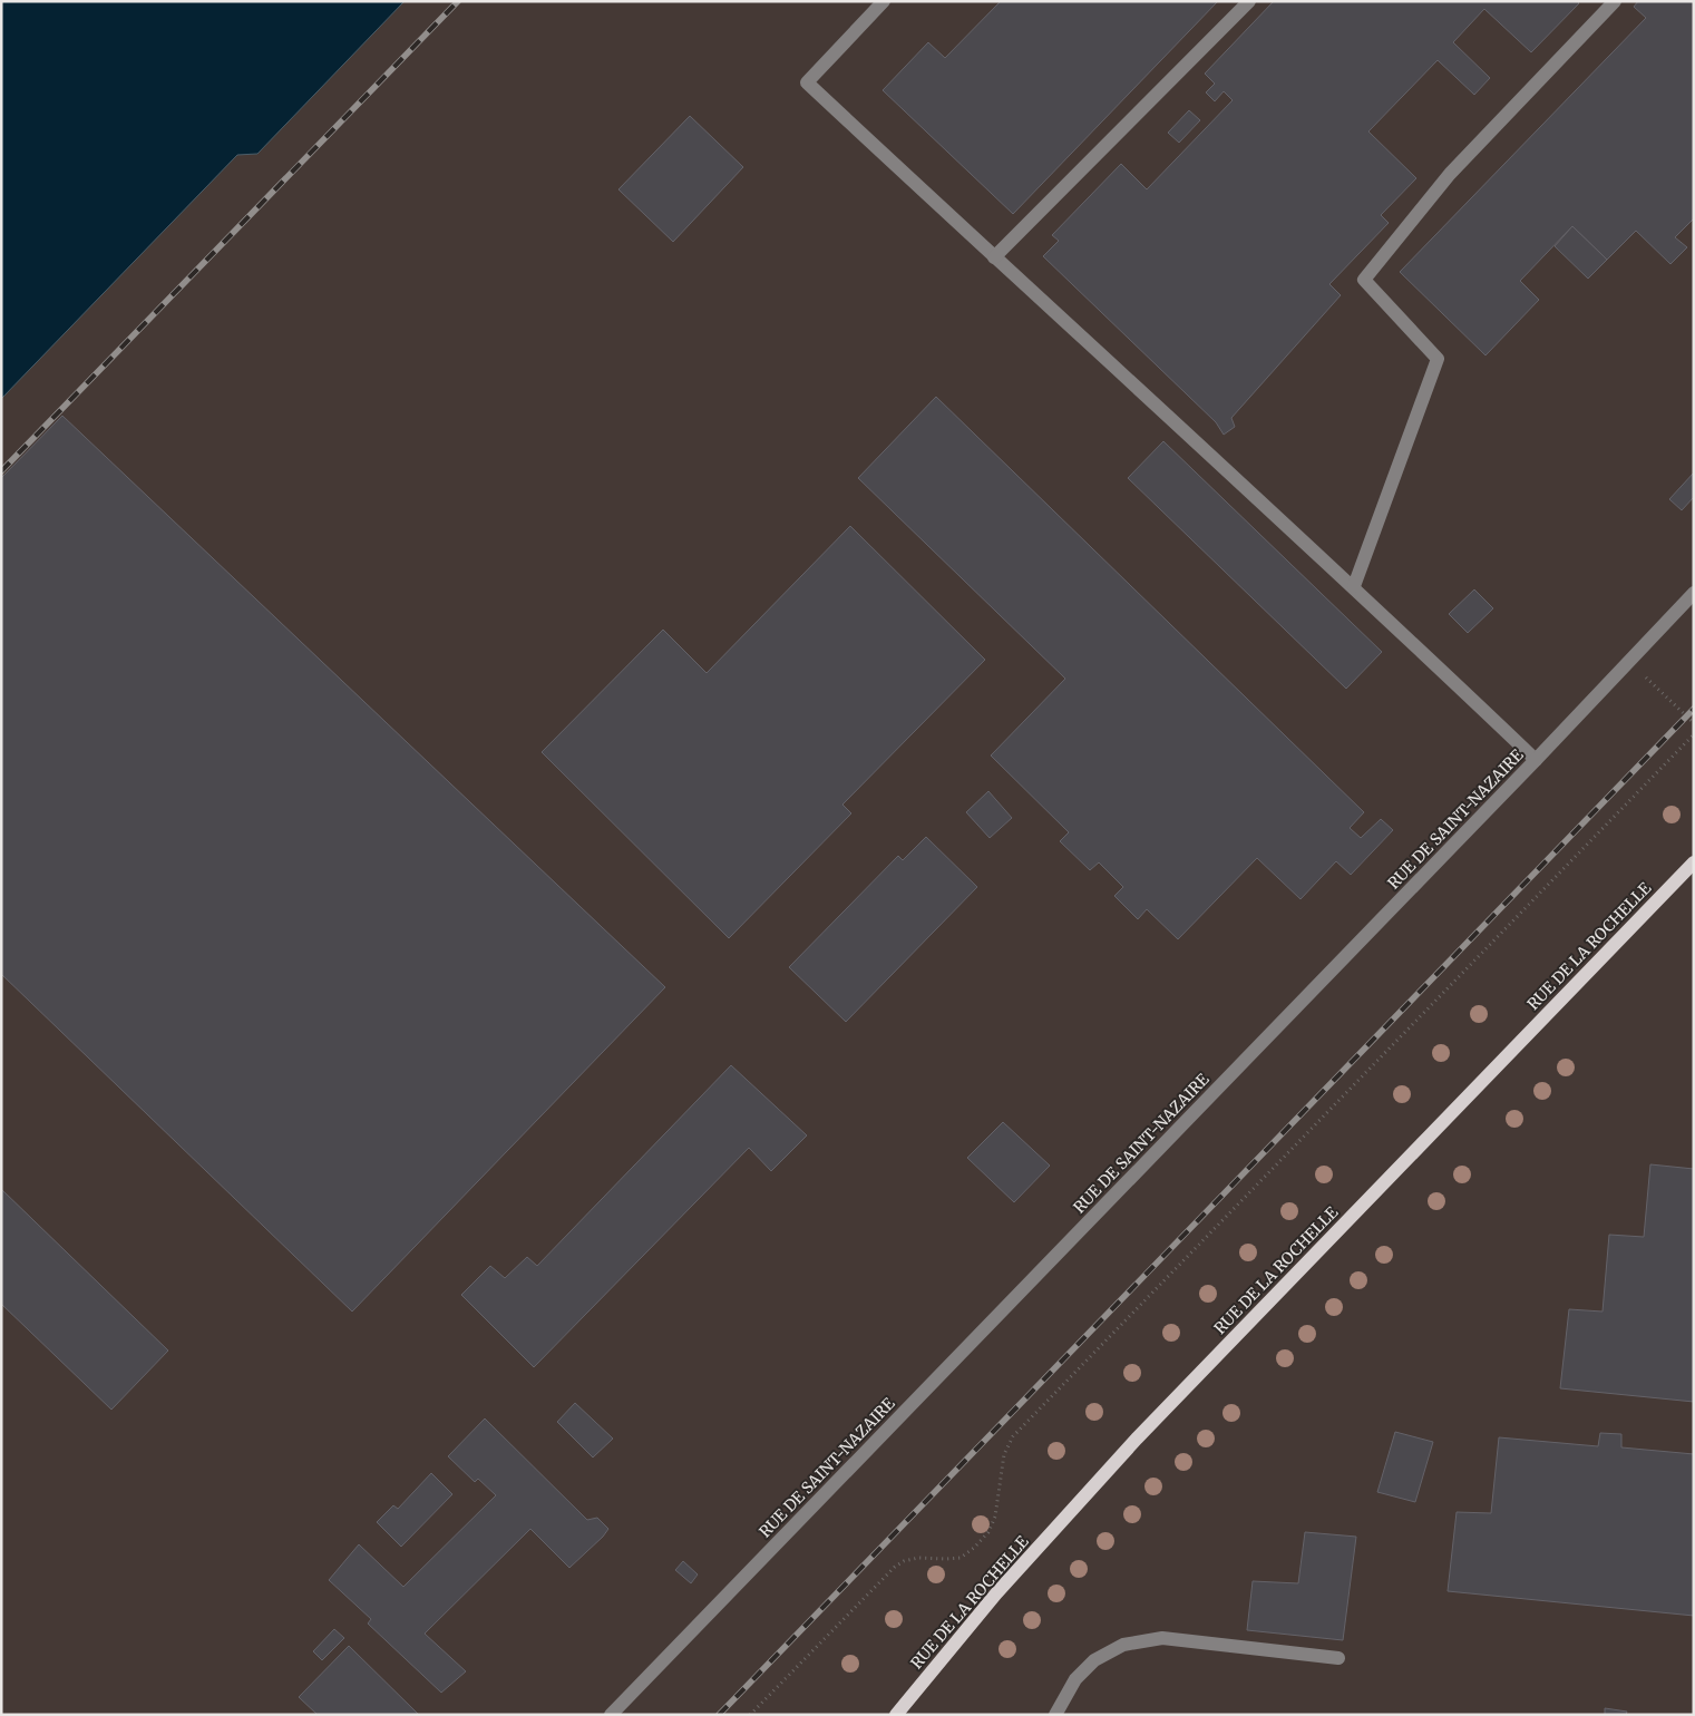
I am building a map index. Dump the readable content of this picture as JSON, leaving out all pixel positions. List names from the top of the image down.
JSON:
{
  "streets": {
    "main road": ["RUE DE LA ROCHELLE"],
    "street": ["RUE DE SAINT-NAZAIRE"]
  }
}
